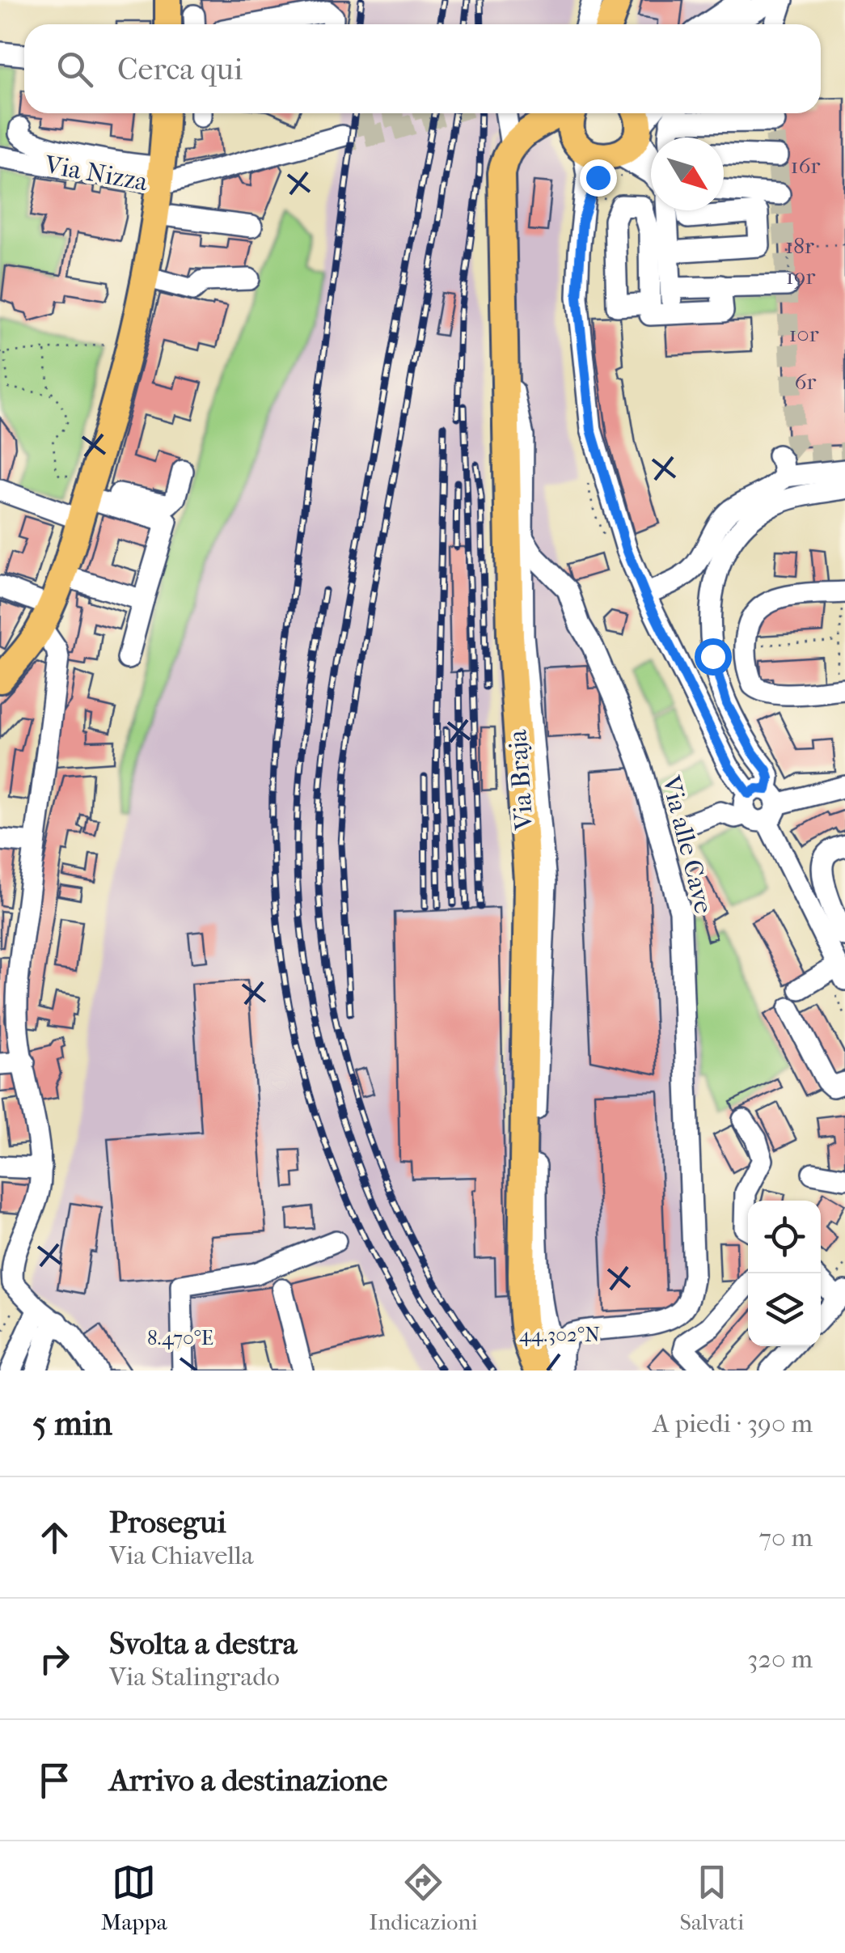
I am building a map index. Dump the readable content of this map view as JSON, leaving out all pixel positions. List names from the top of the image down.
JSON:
{
  "streets": {
    "main road": ["Via Nizza", "Via Braja"],
    "street": ["Via alle Cave"]
  },
  "crossings": [
    ["Via Braja", "Via alle Cave"]
  ],
  "house_numbers": [
    "16r",
    "18r",
    "19r",
    "10r",
    "6r"
  ],
  "north": "bottom right",
  "page": {
    "search": "Cerca qui",
    "heading": ["5 min", "A piedi · 390 m"],
    "list": [
      ["Prosegui", "Via Chiavella", "70 m"],
      ["Svolta a destra", "Via Stalingrado", "320 m"],
      "Arrivo a destinazione"
    ],
    "nav": ["Mappa", "Indicazioni", "Salvati"]
  },
  "coordinates": ["44.302°N", "8.470°E"]
}
